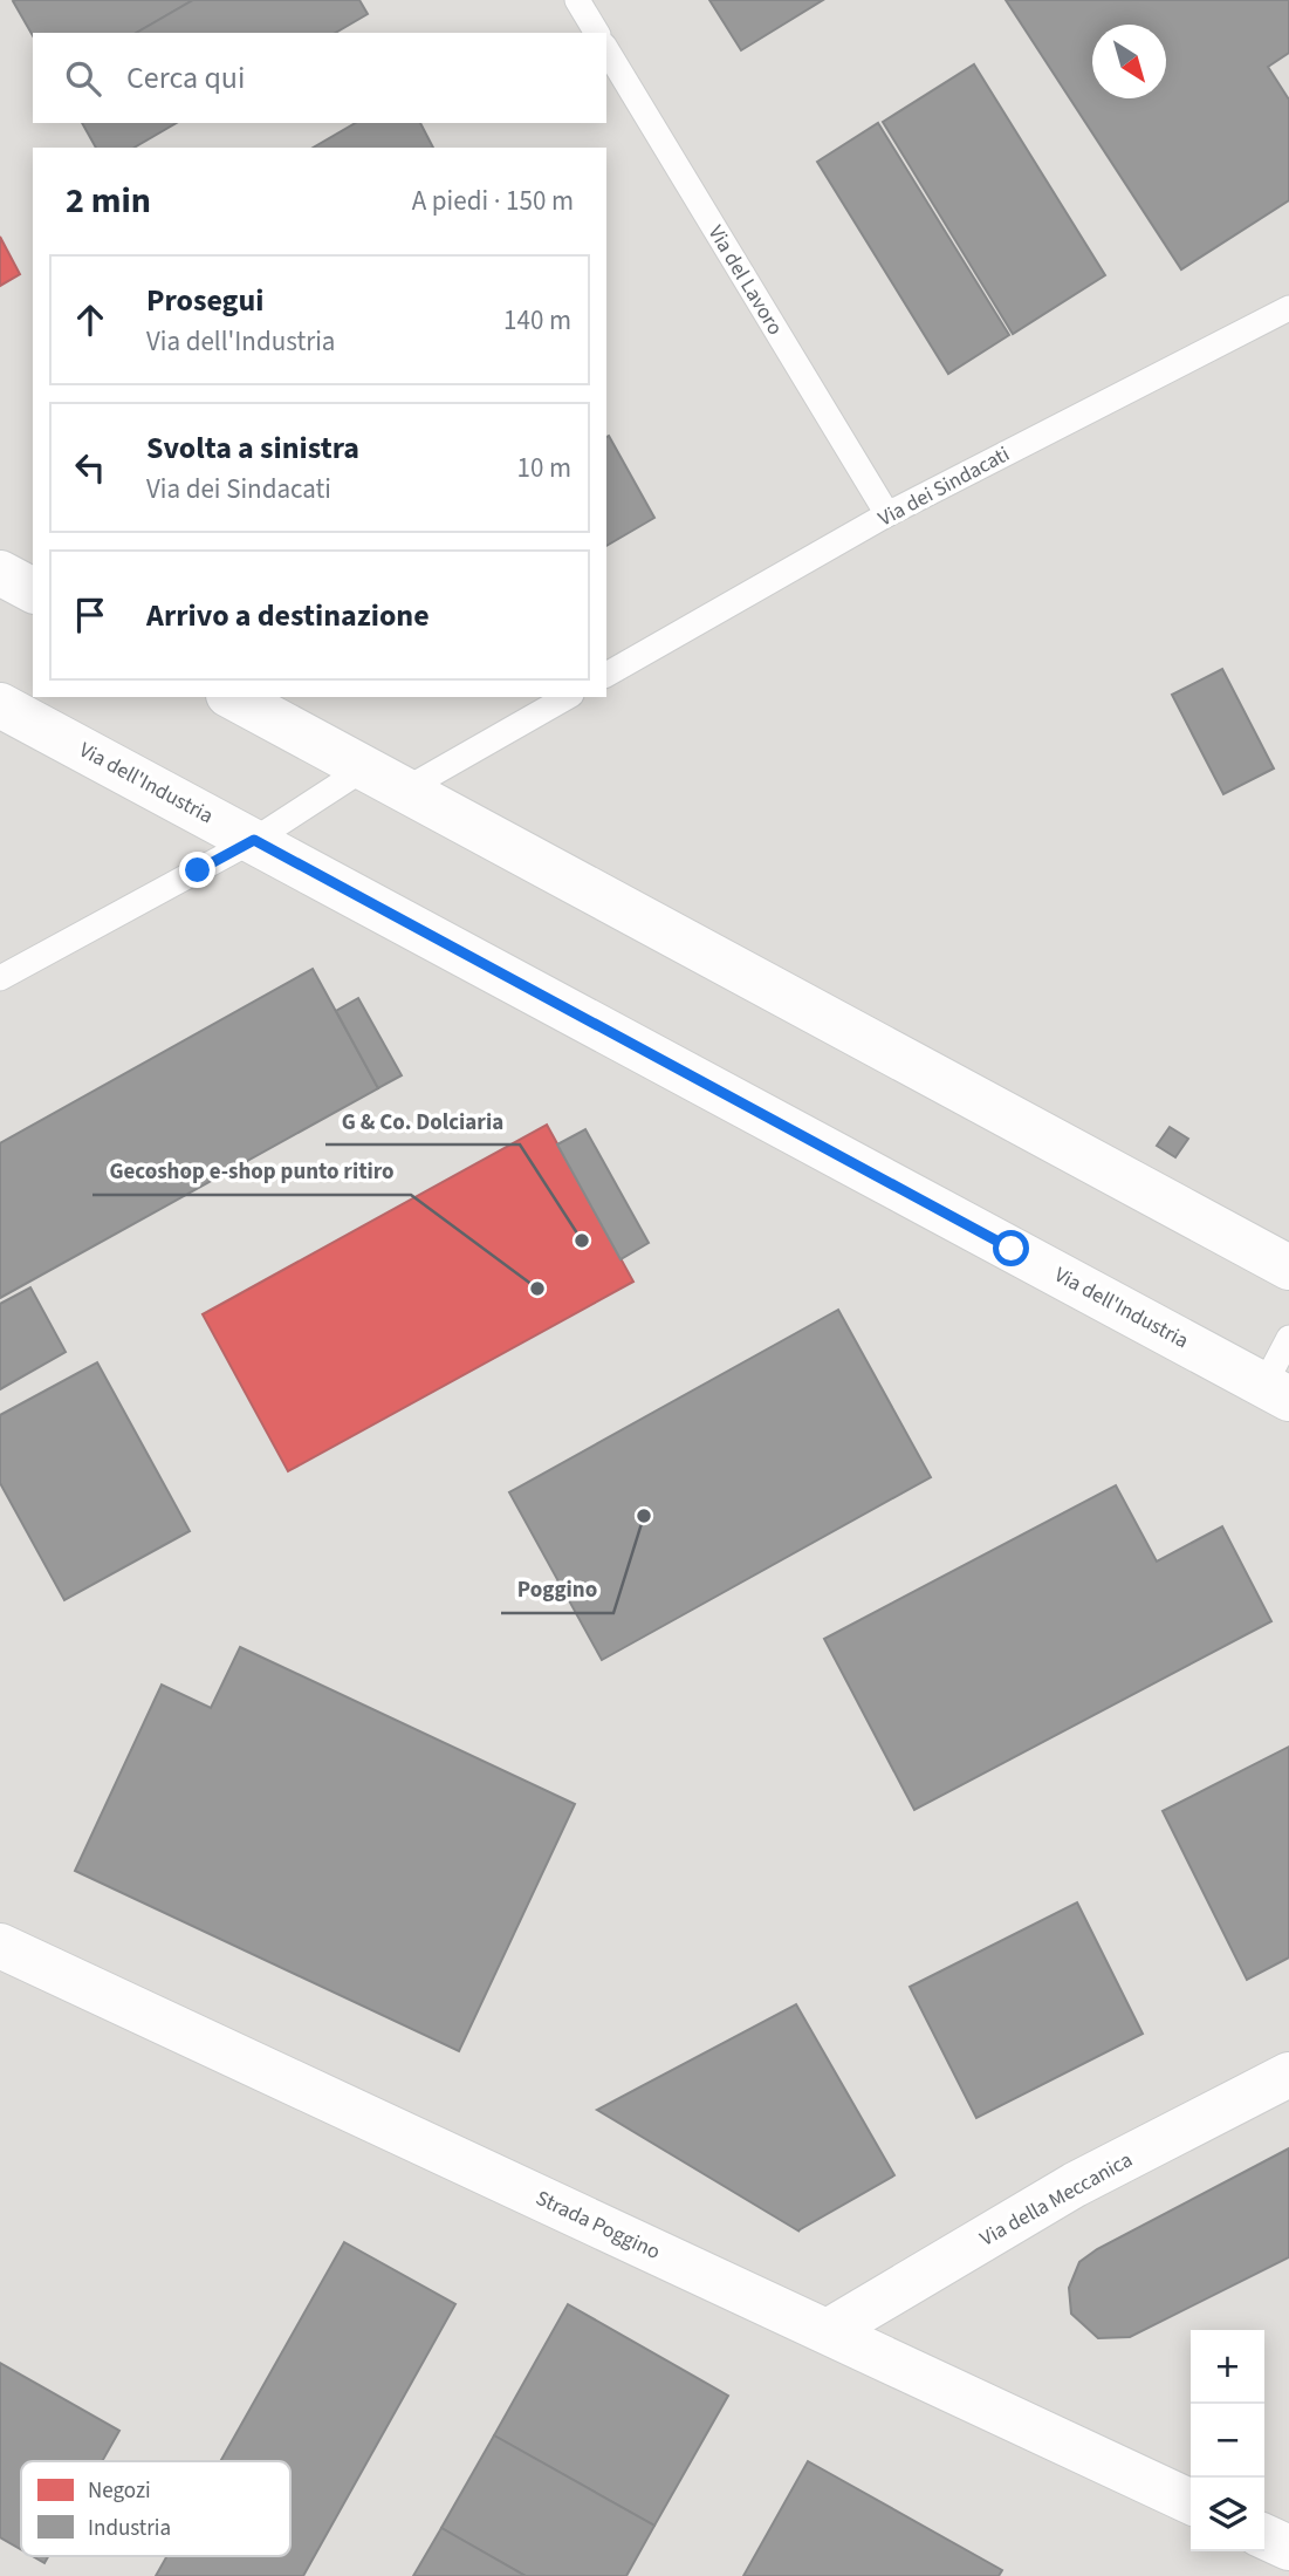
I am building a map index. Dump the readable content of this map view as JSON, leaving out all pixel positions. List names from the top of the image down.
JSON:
{
  "streets": {
    "street": ["Via dell'Industria", "Via della Meccanica", "Strada Poggino"],
    "lane": ["Via del Lavoro", "Via dei Sindacati"]
  },
  "crossings": [
    ["Via del Lavoro", "Via dei Sindacati"],
    ["Via della Meccanica", "Strada Poggino"]
  ],
  "places": ["G & Co. Dolciaria", "Gecoshop e-shop punto ritiro", "Poggino"],
  "legend": ["Negozi", "Industria"],
  "north": "bottom right",
  "page": {
    "search": "Cerca qui",
    "heading": ["2 min", "A piedi · 150 m"],
    "list": [
      ["Prosegui", "Via dell'Industria", "140 m"],
      ["Svolta a sinistra", "Via dei Sindacati", "10 m"],
      "Arrivo a destinazione"
    ],
    "map_buttons": ["+", "−"]
  }
}
